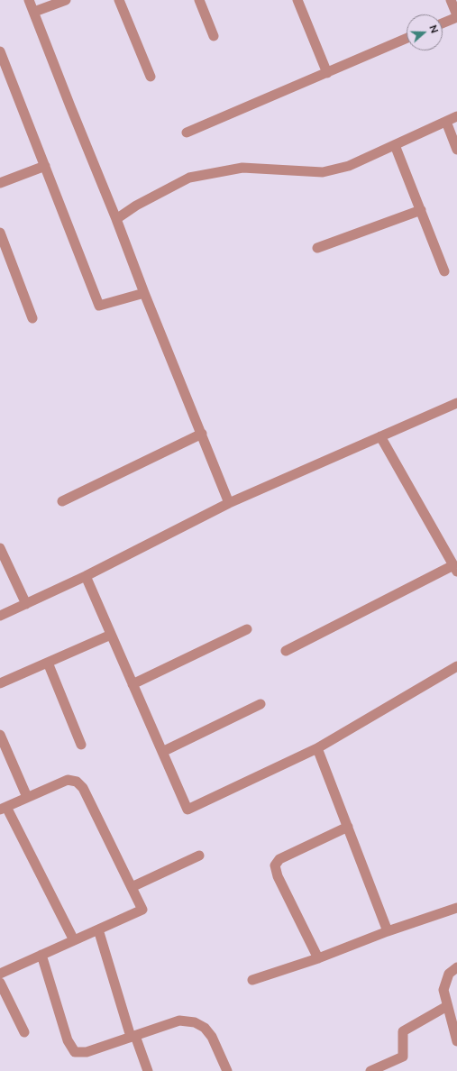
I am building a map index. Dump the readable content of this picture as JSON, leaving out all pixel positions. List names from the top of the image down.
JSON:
{
  "north": "right"
}
